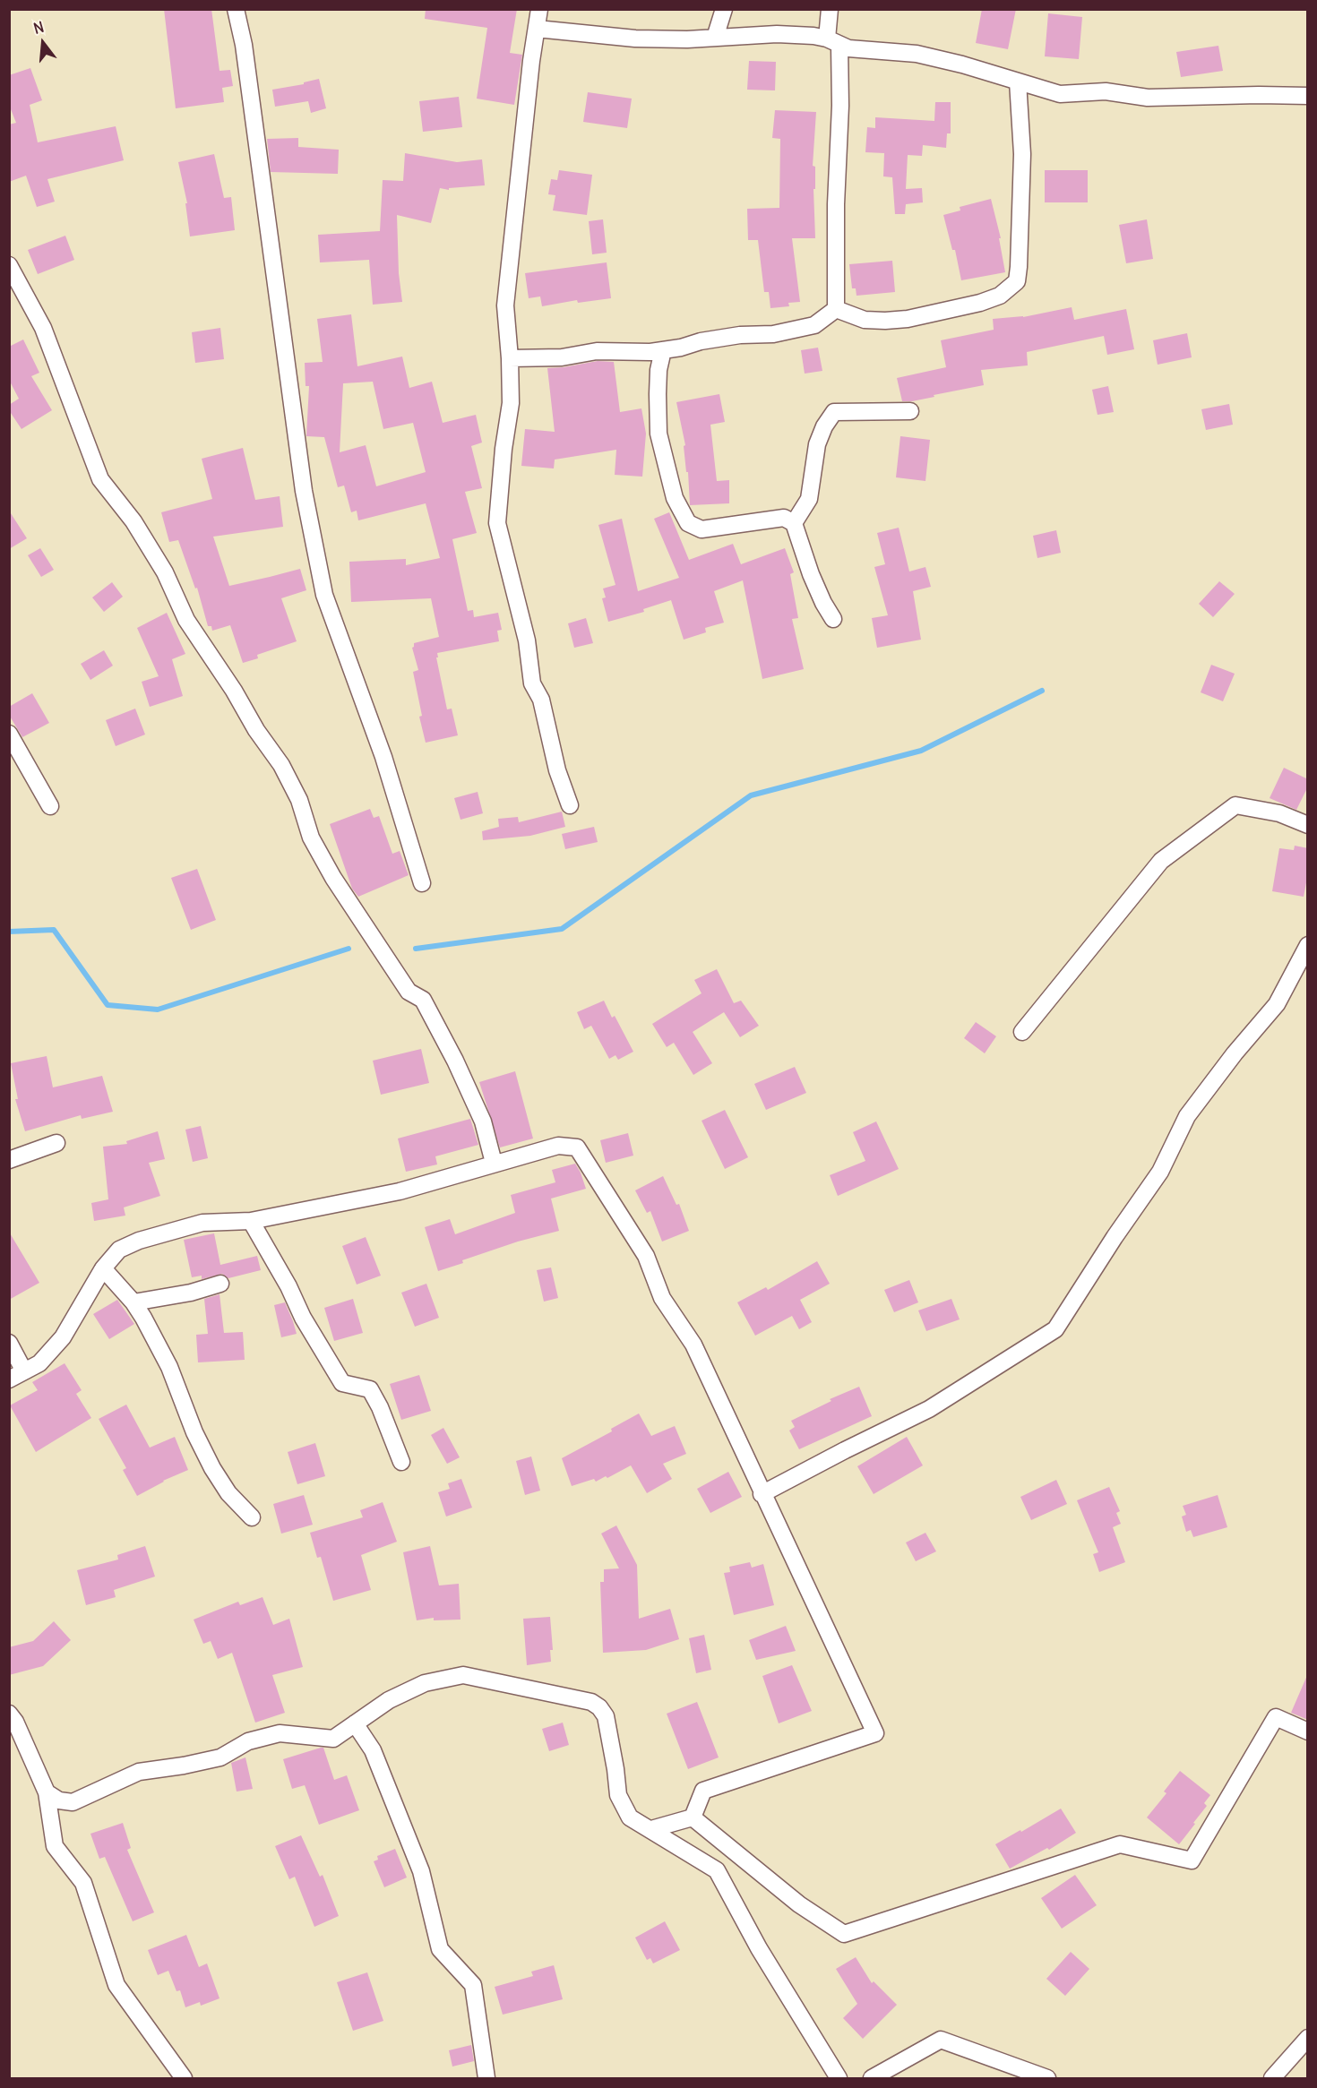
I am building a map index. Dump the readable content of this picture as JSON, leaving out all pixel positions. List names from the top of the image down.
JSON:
{
  "north": "top"
}
